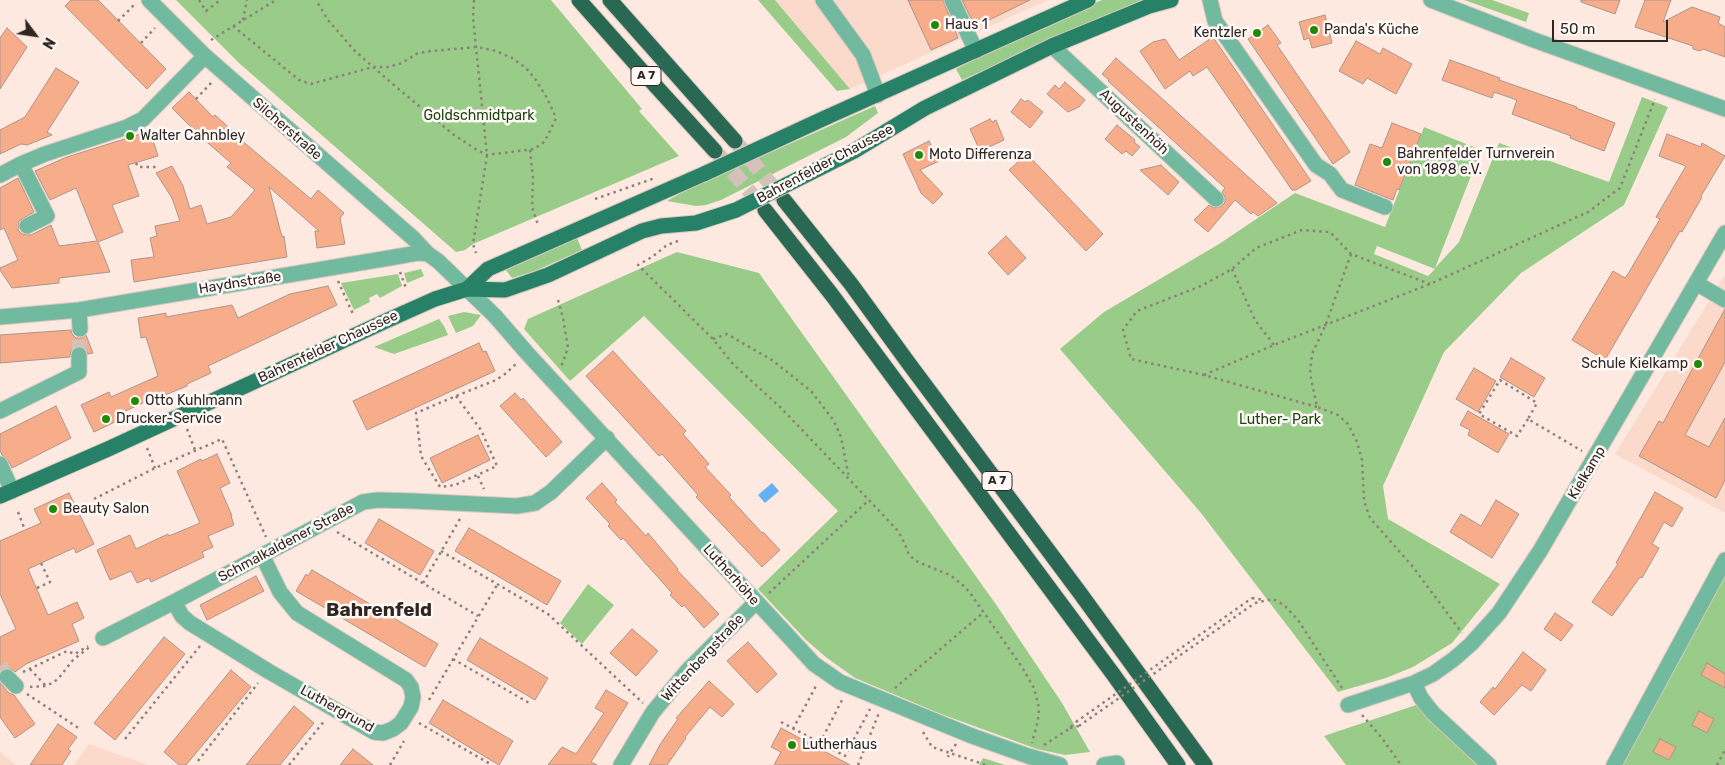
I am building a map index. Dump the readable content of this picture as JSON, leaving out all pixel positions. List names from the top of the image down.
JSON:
{
  "streets": {
    "highway": ["A 7"],
    "main road": ["Bahrenfelder Chaussee"],
    "street": [
      "Augustenhöh",
      "Silcherstraße",
      "Haydnstraße",
      "Kielkamp",
      "Schmalkaldener Straße",
      "Lutherhöhe",
      "Wittenbergstraße",
      "Luthergrund"
    ]
  },
  "crossings": [
    ["Augustenhöh", "Bahrenfelder Chaussee"],
    ["Silcherstraße", "Haydnstraße"],
    ["Bahrenfelder Chaussee", "Lutherhöhe"],
    ["Schmalkaldener Straße", "Lutherhöhe"],
    ["Schmalkaldener Straße", "Luthergrund"],
    ["Lutherhöhe", "Wittenbergstraße"]
  ],
  "districts": ["Bahrenfeld"],
  "parks": ["Goldschmidtpark", "Luther- Park"],
  "places": [
    "Haus 1",
    "Panda's Küche",
    "Kentzler",
    "Walter Cahnbley",
    "Moto Differenza",
    "Bahrenfelder Turnverein von 1898 e.V.",
    "Schule Kielkamp",
    "Otto Kuhlmann",
    "Drucker-Service",
    "Beauty Salon",
    "Lutherhaus"
  ],
  "scale_bar": "50 m",
  "north": "bottom right"
}
